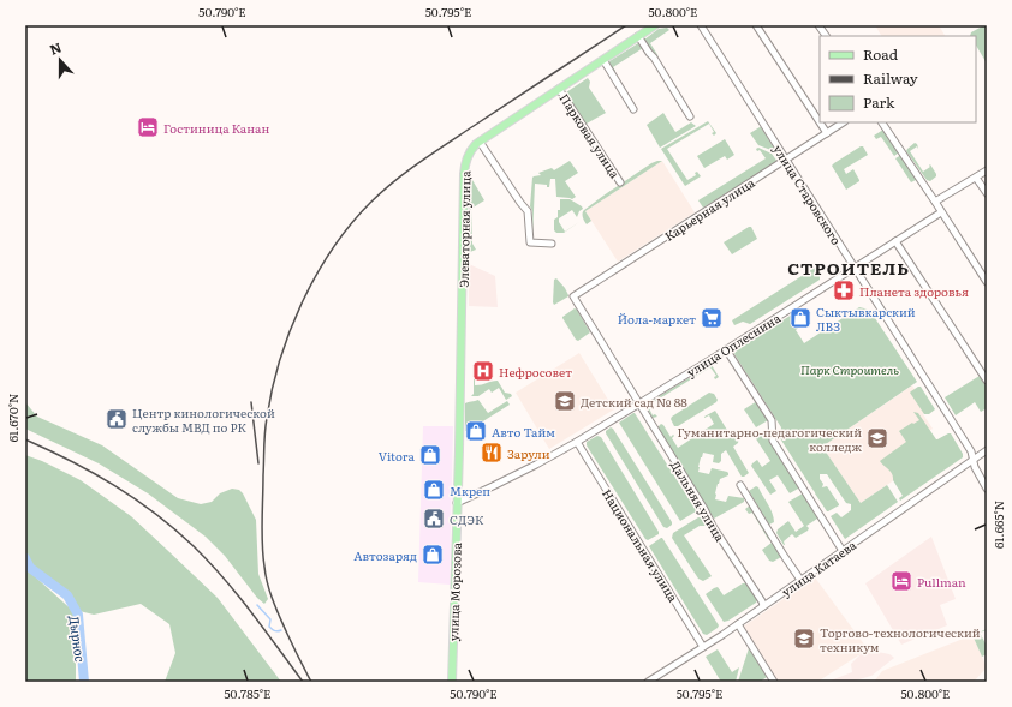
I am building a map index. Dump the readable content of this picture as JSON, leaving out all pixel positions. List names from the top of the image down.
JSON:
{
  "streets": {
    "main road": ["Элеваторная улица", "улица Морозова"],
    "street": [
      "Парковая улица",
      "улица Старовского",
      "Карьерная улица",
      "улица Оплеснина",
      "Дальняя улица",
      "Национальная улица",
      "улица Катаева"
    ]
  },
  "crossings": [
    ["Парковая улица", "Элеваторная улица"],
    ["улица Старовского", "Карьерная улица"],
    ["улица Старовского", "улица Оплеснина"],
    ["улица Старовского", "улица Катаева"],
    ["Карьерная улица", "Дальняя улица"],
    ["Элеваторная улица", "улица Оплеснина"],
    ["Элеваторная улица", "улица Морозова"],
    ["улица Оплеснина", "Дальняя улица"],
    ["улица Оплеснина", "Национальная улица"],
    ["улица Оплеснина", "улица Морозова"],
    ["Дальняя улица", "улица Катаева"],
    ["Национальная улица", "улица Катаева"]
  ],
  "districts": ["СТРОИТЕЛЬ"],
  "water": ["Дырнос"],
  "parks": ["Парк Строитель"],
  "places": {
    "hotel": ["Гостиница Канан", "Pullman"],
    "pharmacy": ["Планета здоровья"],
    "supermarket": ["Йола-маркет"],
    "shop": [
      "Сыктывкарский ЛВЗ",
      "Авто Тайм",
      "Vitora",
      "Мкреп",
      "Автозаряд"
    ],
    "hospital": ["Нефросовет"],
    "school or university": ["Детский сад № 88", "Гуманитарно-педагогический колледж", "Торгово-технологический техникум"],
    "public building": ["Центр кинологической службы МВД по РК", "СДЭК"],
    "restaurant": ["Зарули"]
  },
  "legend": ["Road", "Railway", "Park"],
  "north": "top",
  "coordinates": [
    "50.790°E",
    "50.795°E",
    "50.800°E",
    "61.670°N",
    "61.665°N",
    "50.785°E"
  ]
}
